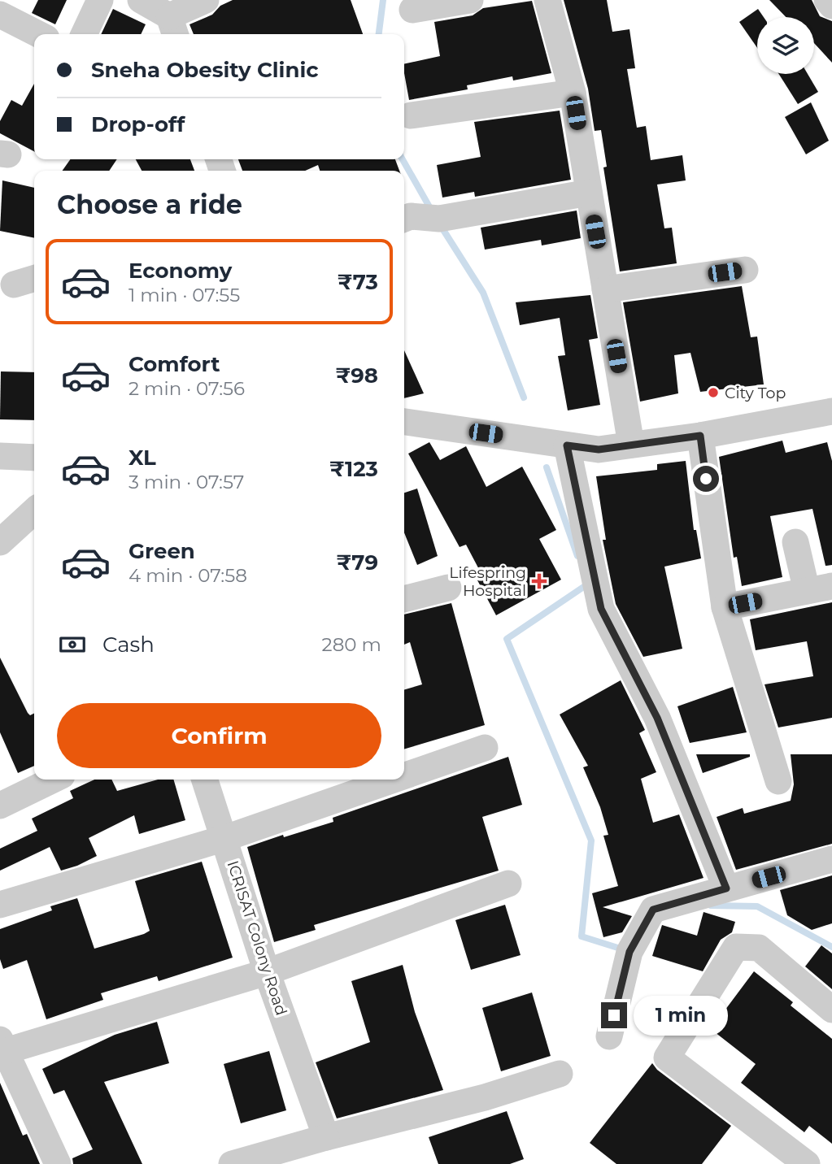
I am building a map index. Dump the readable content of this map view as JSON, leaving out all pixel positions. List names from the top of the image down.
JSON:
{
  "streets": {
    "street": ["ICRISAT Colony Road"]
  },
  "places": {
    "other": ["City Top"],
    "health": ["Lifespring Hospital"]
  },
  "page": {
    "banner": ["Sneha Obesity Clinic", "Drop-off"],
    "heading": "Choose a ride",
    "list": [
      {
        "name": "Economy",
        "note": "1 min · 07:55",
        "value": "₹73"
      },
      {
        "name": "Comfort",
        "note": "2 min · 07:56",
        "value": "₹98"
      },
      {
        "name": "XL",
        "note": "3 min · 07:57",
        "value": "₹123"
      },
      {
        "name": "Green",
        "note": "4 min · 07:58",
        "value": "₹79"
      }
    ],
    "pay": ["Cash", "280 m"],
    "buttons": "Confirm",
    "bubble": "1 min"
  }
}
